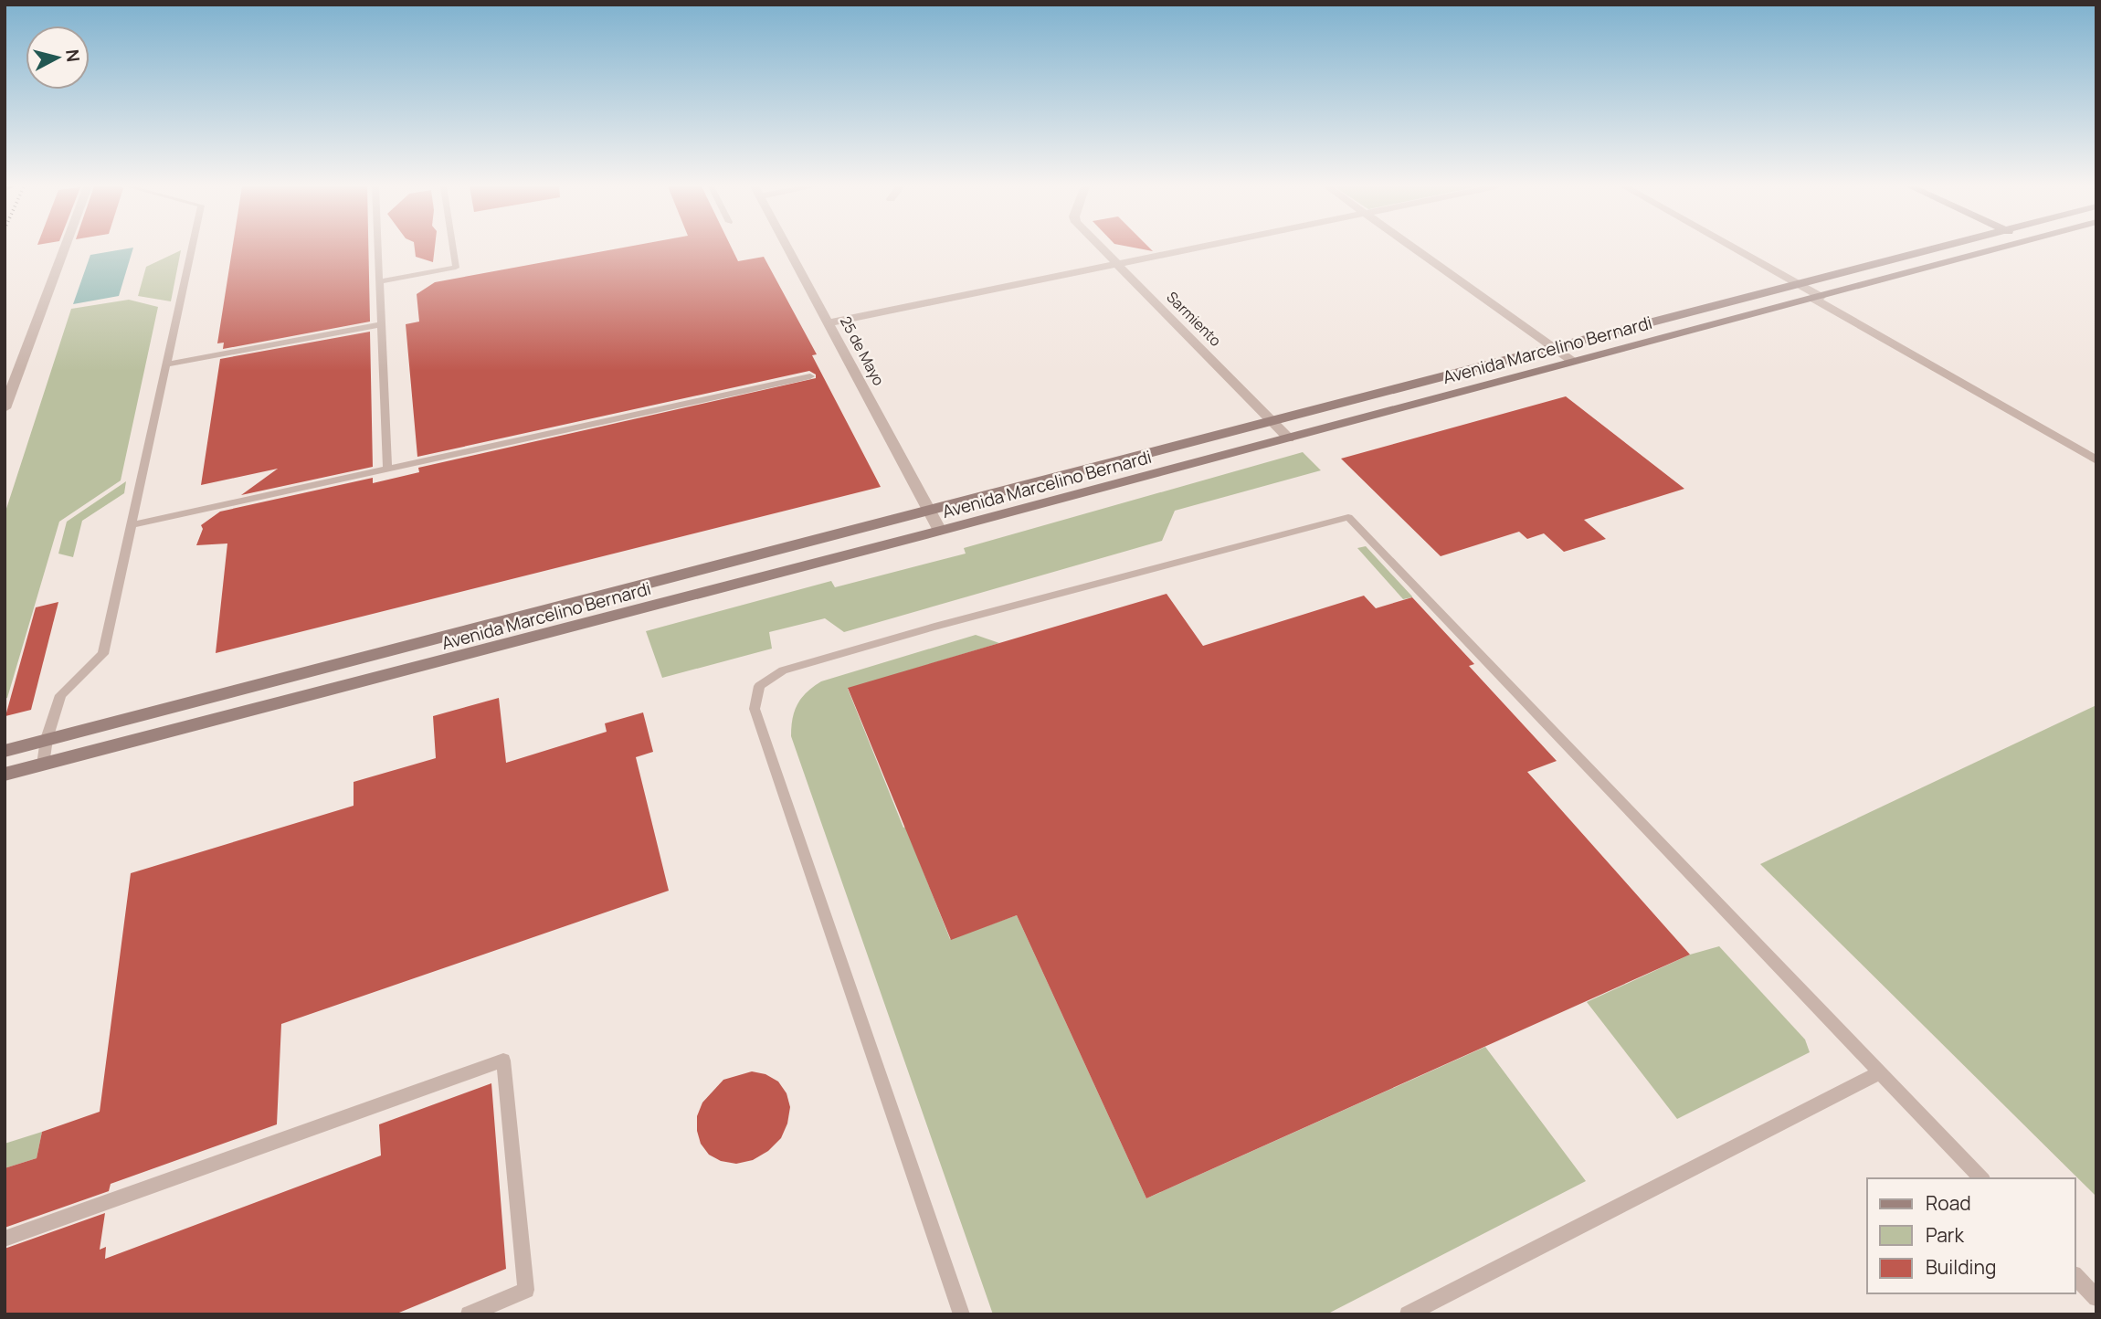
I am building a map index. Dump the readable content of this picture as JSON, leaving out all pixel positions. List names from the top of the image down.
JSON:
{
  "streets": {
    "main road": ["Avenida Marcelino Bernardi"],
    "street": ["Sarmiento", "25 de Mayo"]
  },
  "crossings": [
    ["Sarmiento", "Avenida Marcelino Bernardi"],
    ["Avenida Marcelino Bernardi", "25 de Mayo"]
  ],
  "legend": ["Road", "Park", "Building"],
  "north": "right"
}
